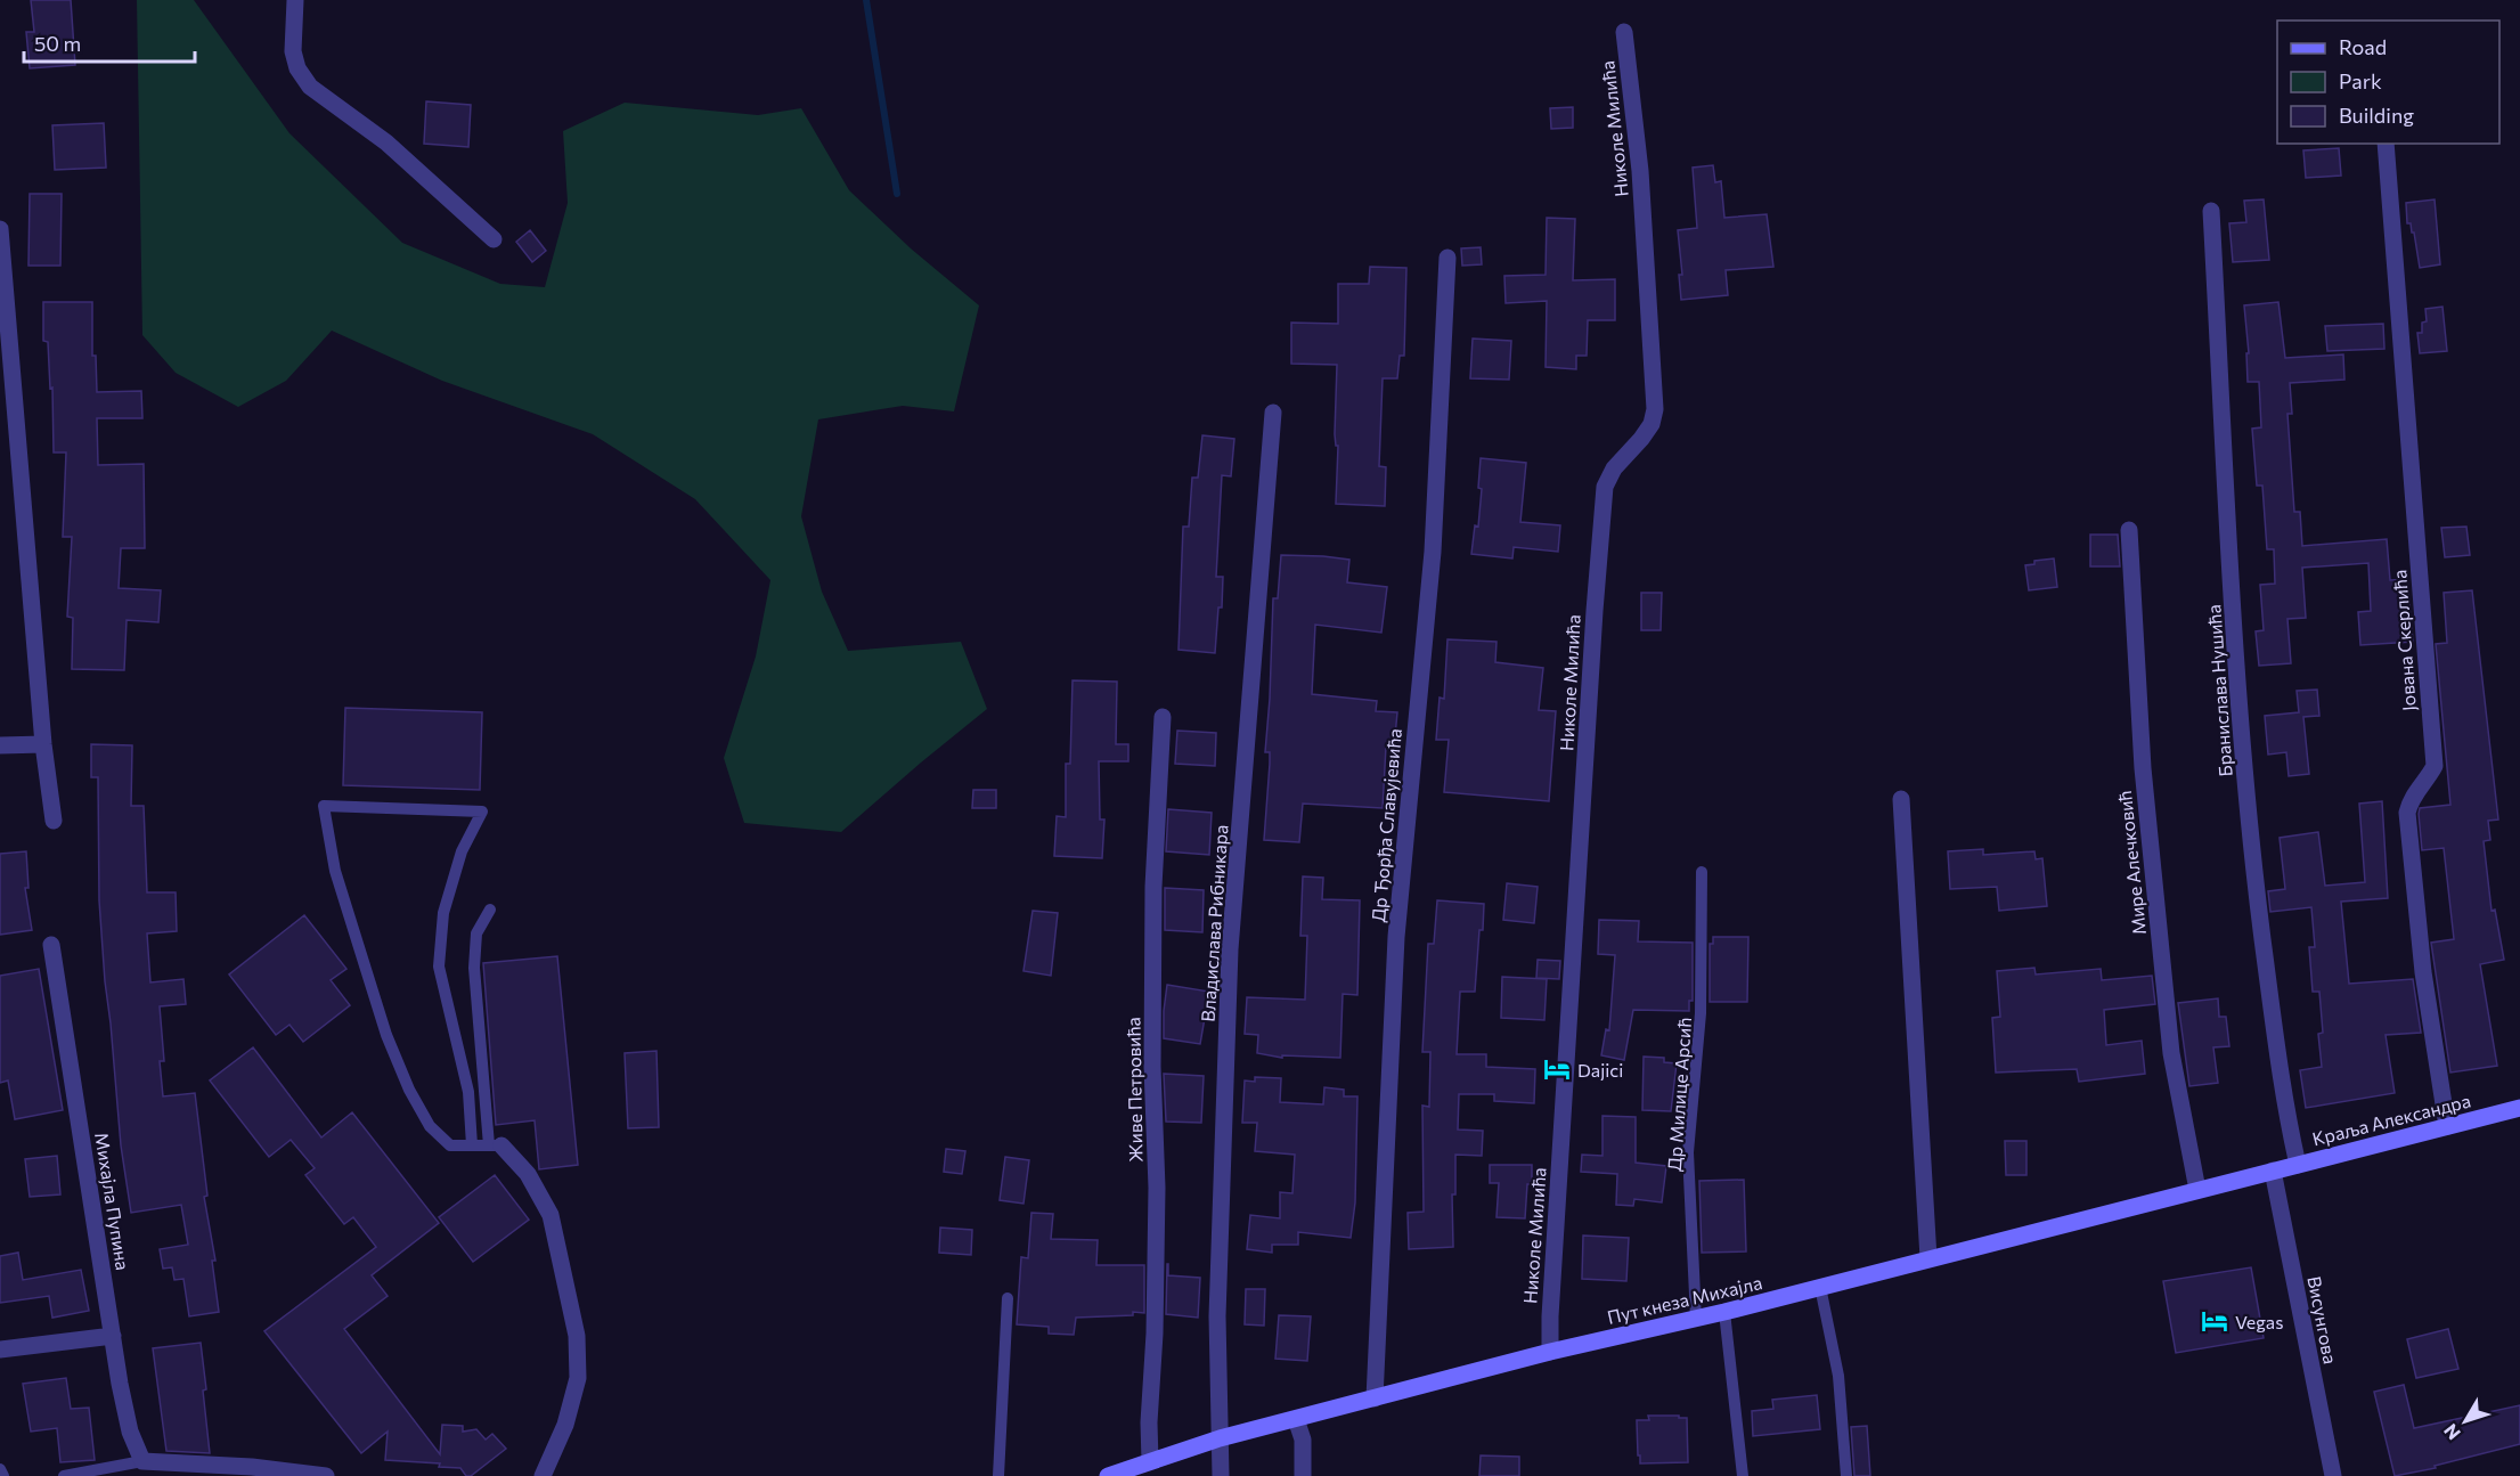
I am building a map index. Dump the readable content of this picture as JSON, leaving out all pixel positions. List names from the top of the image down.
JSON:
{
  "streets": {
    "main road": ["Краља Александра", "Пут кнеза Михајла"],
    "street": [
      "Николе Милића",
      "Јована Скерлића",
      "Бранислава Нушића",
      "Др Ђорђа Славујевића",
      "Мире Алечковић",
      "Владислава Рибникара",
      "Живе Петровића",
      "Михајла Пупина",
      "Висунгова"
    ],
    "lane": ["Др Милице Арсић"]
  },
  "crossings": [
    ["Николе Милића", "Пут кнеза Михајла"],
    ["Јована Скерлића", "Краља Александра"],
    ["Бранислава Нушића", "Краља Александра"],
    ["Др Ђорђа Славујевића", "Пут кнеза Михајла"],
    ["Мире Алечковић", "Пут кнеза Михајла"],
    ["Владислава Рибникара", "Пут кнеза Михајла"],
    ["Живе Петровића", "Пут кнеза Михајла"],
    ["Др Милице Арсић", "Пут кнеза Михајла"],
    ["Краља Александра", "Пут кнеза Михајла"],
    ["Краља Александра", "Висунгова"],
    ["Пут кнеза Михајла", "Висунгова"]
  ],
  "places": {
    "hotel": ["Dajici", "Vegas"]
  },
  "legend": ["Road", "Park", "Building"],
  "scale_bar": "50 m",
  "north": "bottom left"
}
